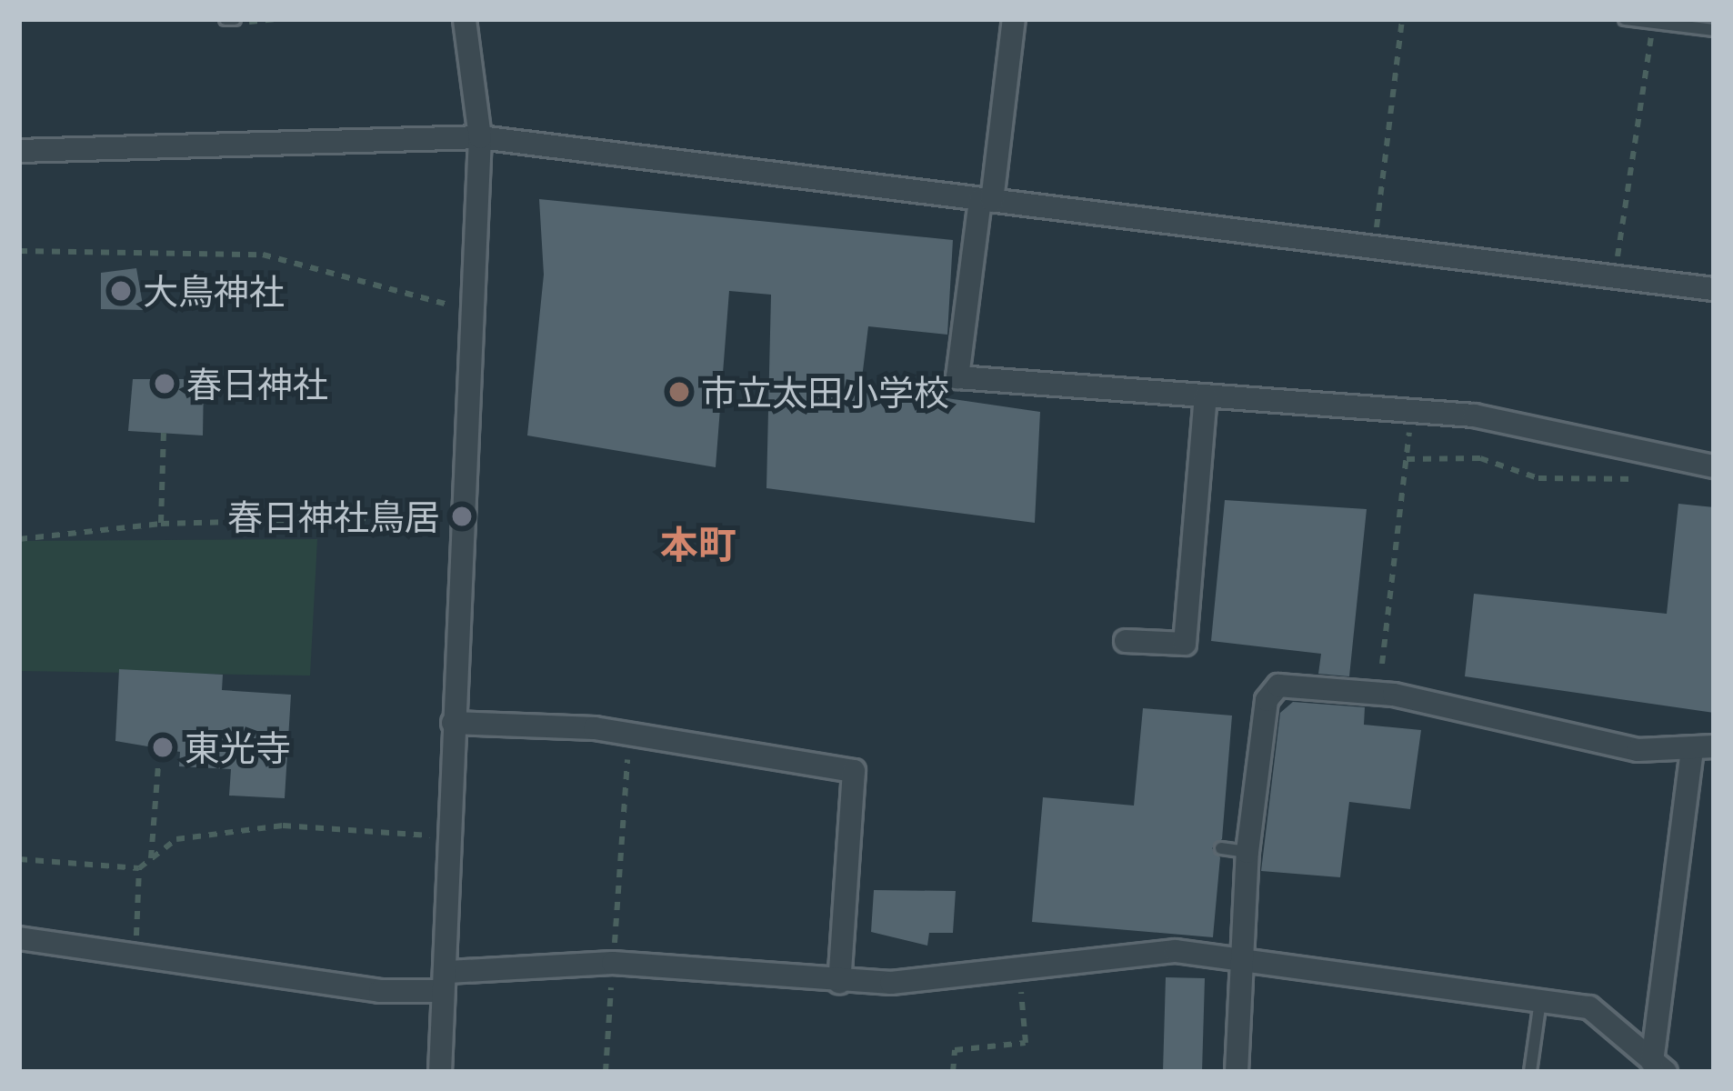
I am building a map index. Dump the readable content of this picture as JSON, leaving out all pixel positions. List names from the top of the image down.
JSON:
{
  "districts": ["本町"],
  "places": [
    "大鳥神社",
    "春日神社",
    "市立太田小学校",
    "春日神社鳥居",
    "東光寺"
  ]
}
